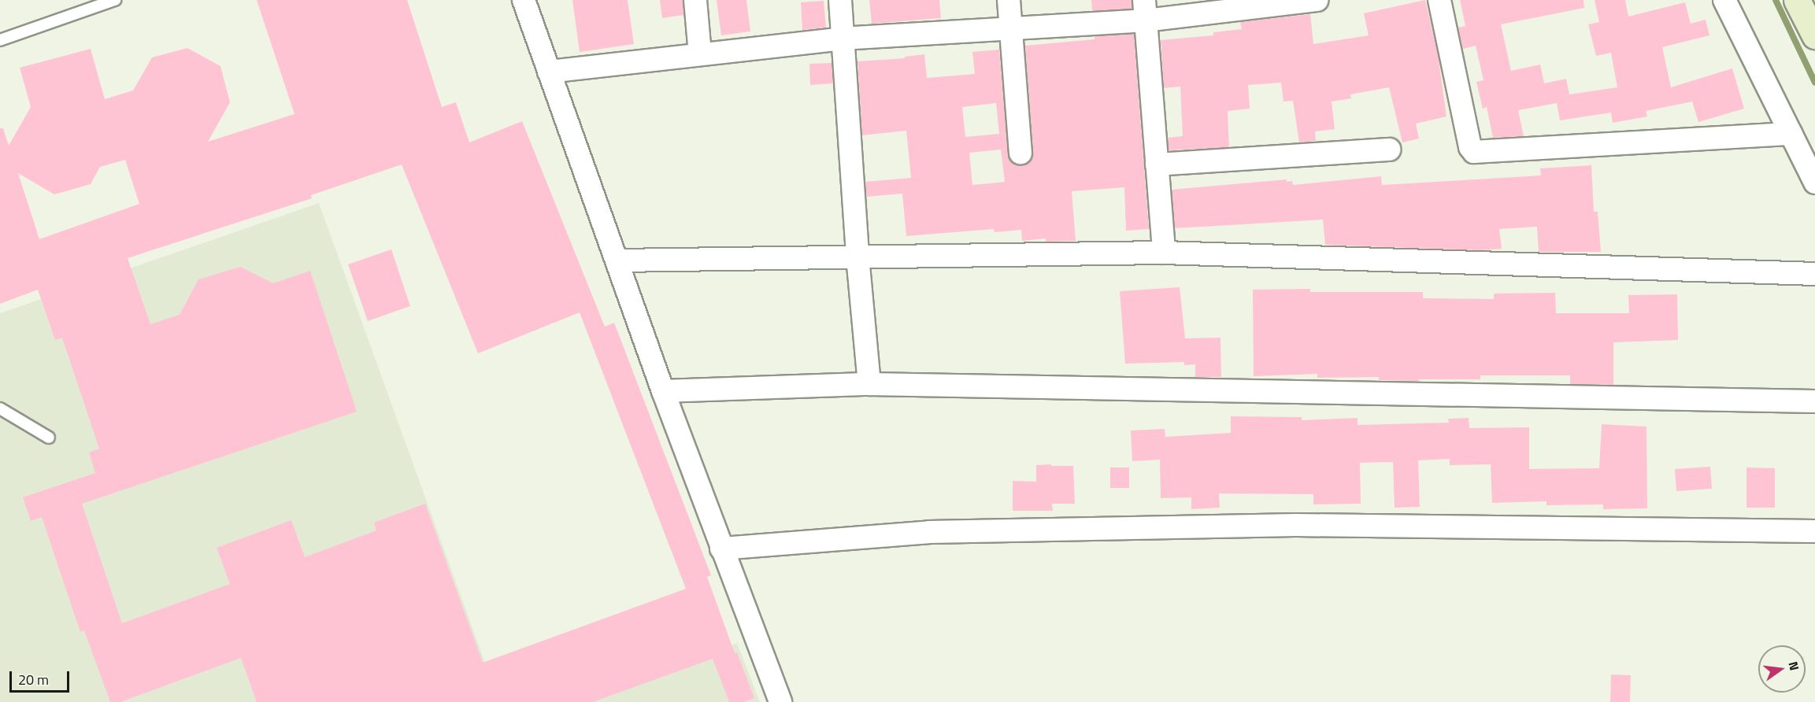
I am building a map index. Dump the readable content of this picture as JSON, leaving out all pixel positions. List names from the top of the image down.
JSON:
{
  "scale_bar": "20 m",
  "north": "right"
}
